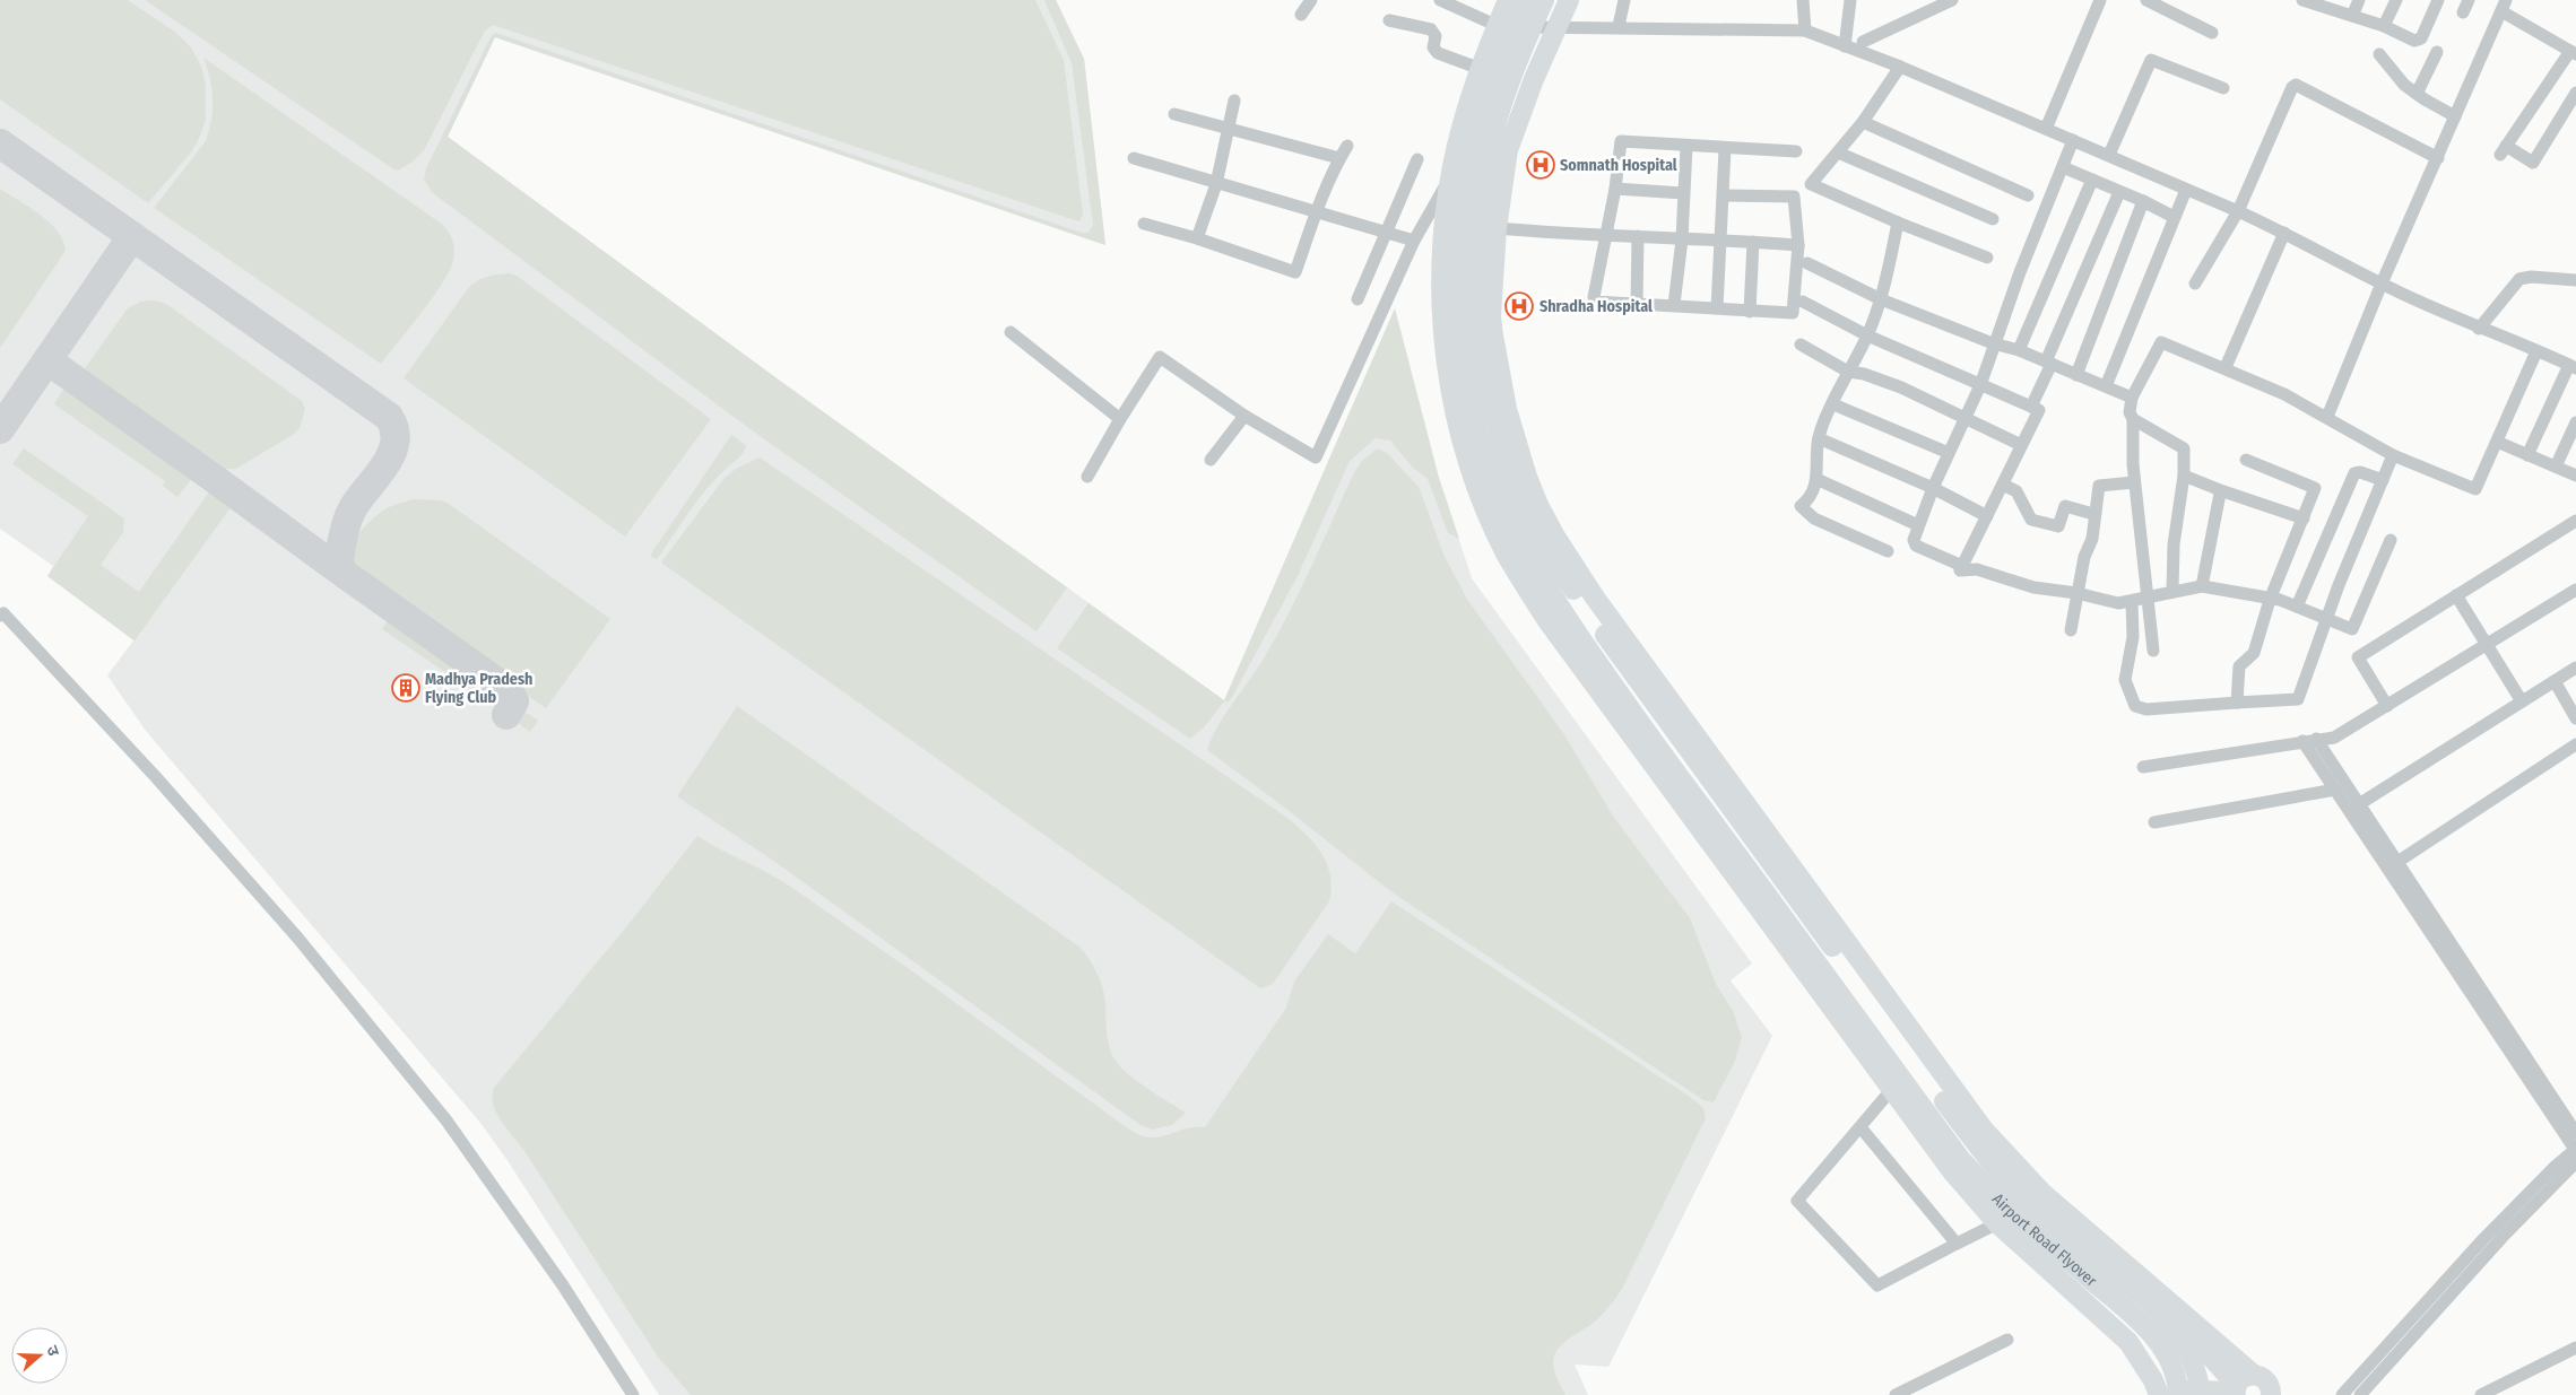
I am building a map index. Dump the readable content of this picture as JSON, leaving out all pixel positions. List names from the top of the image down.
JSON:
{
  "streets": {
    "main road": ["Airport Road Flyover"]
  },
  "places": {
    "hospital": ["Somnath Hospital", "Shradha Hospital"],
    "building": ["Madhya Pradesh Flying Club"]
  },
  "north": "right"
}
